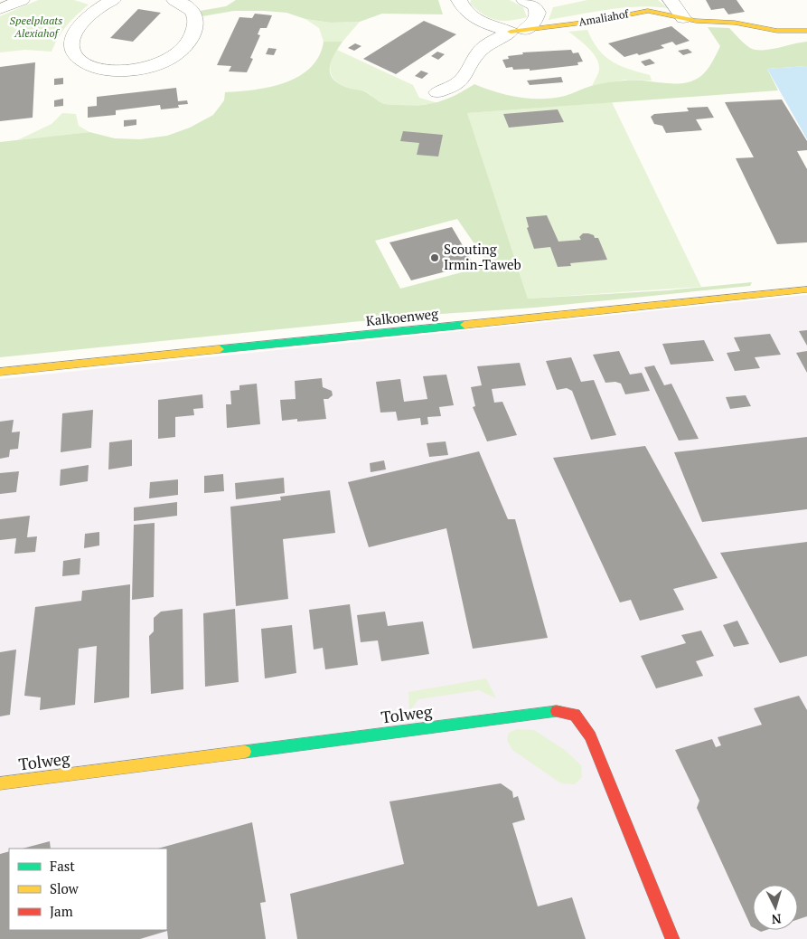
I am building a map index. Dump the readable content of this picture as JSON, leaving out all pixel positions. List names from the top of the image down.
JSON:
{
  "streets": {
    "street": ["Amaliahof", "Kalkoenweg", "Tolweg"]
  },
  "parks": ["Speelplaats Alexiahof"],
  "places": ["Scouting Irmin-Taweb"],
  "legend": ["Fast", "Slow", "Jam"],
  "north": "bottom"
}
